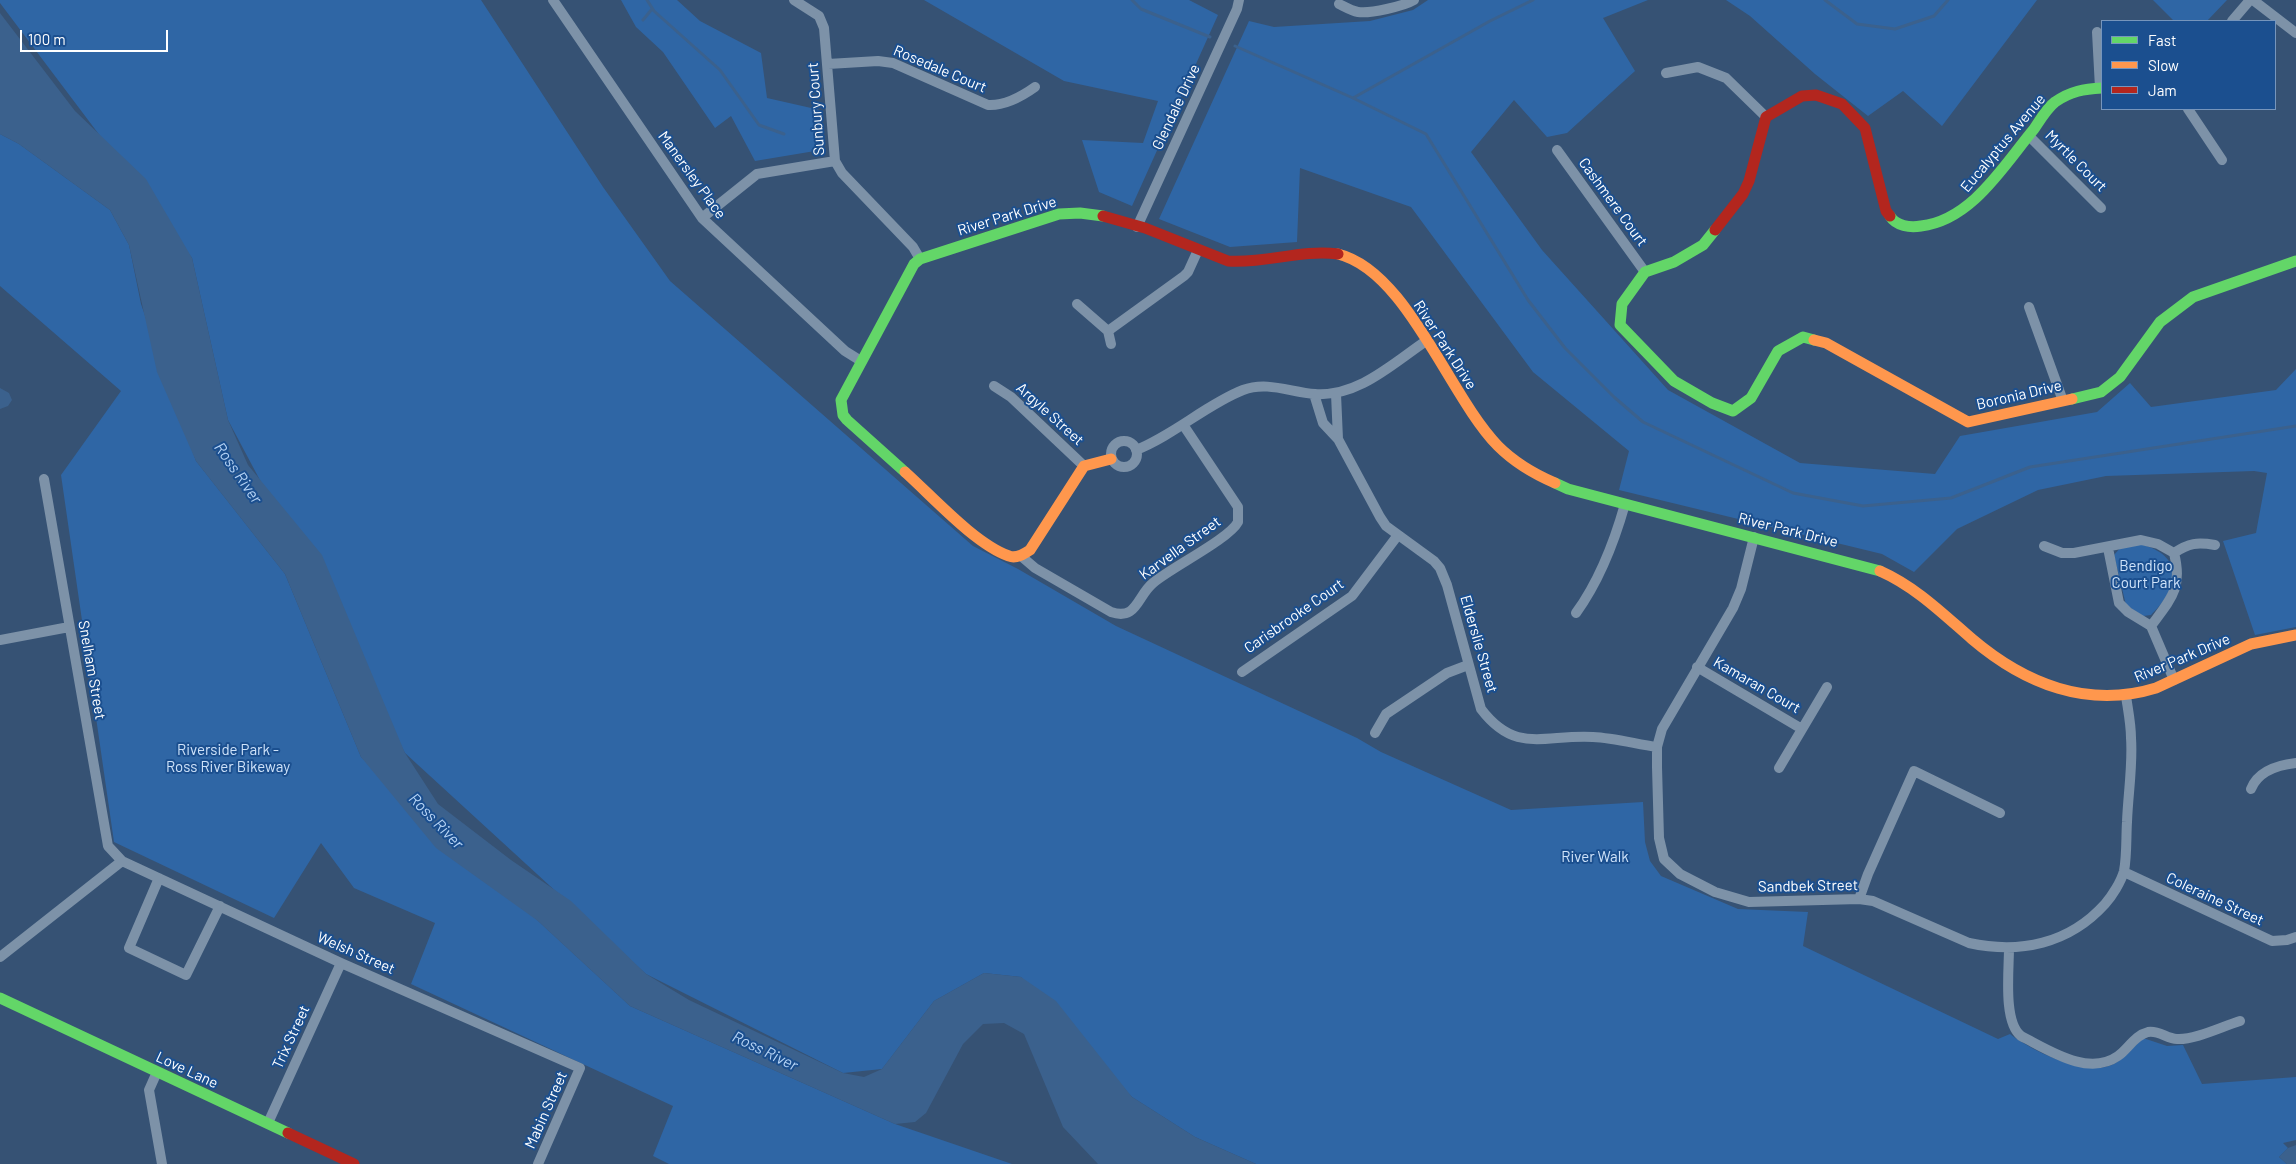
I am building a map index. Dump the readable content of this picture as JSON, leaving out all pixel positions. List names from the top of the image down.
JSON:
{
  "streets": {
    "street": [
      "Rosedale Court",
      "Glendale Drive",
      "Sunbury Court",
      "Eucalyptus Avenue",
      "Myrtle Court",
      "Manersley Place",
      "Cashmere Court",
      "River Park Drive",
      "Boronia Drive",
      "Argyle Street",
      "Karvella Street",
      "Carisbrooke Court",
      "Elderslie Street",
      "Snelham Street",
      "Kamaran Court",
      "Sandbek Street",
      "Coleraine Street",
      "Welsh Street",
      "Trix Street",
      "Love Lane",
      "Mabin Street"
    ]
  },
  "crossings": [
    ["Rosedale Court", "Sunbury Court"],
    ["Glendale Drive", "River Park Drive"],
    ["Sunbury Court", "River Park Drive"],
    ["Eucalyptus Avenue", "Myrtle Court"],
    ["Cashmere Court", "Boronia Drive"],
    ["River Park Drive", "Sandbek Street"],
    ["Carisbrooke Court", "Elderslie Street"],
    ["Elderslie Street", "Sandbek Street"],
    ["Snelham Street", "Welsh Street"],
    ["Kamaran Court", "Sandbek Street"],
    ["Sandbek Street", "Coleraine Street"],
    ["Welsh Street", "Trix Street"],
    ["Welsh Street", "Mabin Street"],
    ["Trix Street", "Love Lane"]
  ],
  "water": ["Ross River"],
  "parks": ["Bendigo Court Park", "Riverside Park - Ross River Bikeway", "River Walk"],
  "legend": ["Fast", "Slow", "Jam"],
  "scale_bar": "100 m"
}
